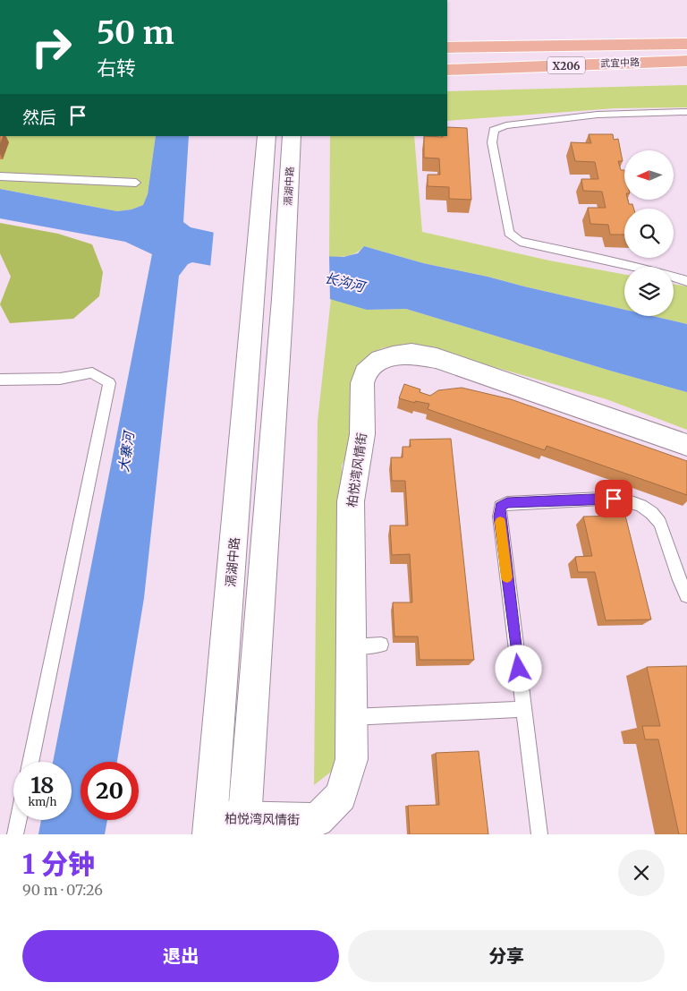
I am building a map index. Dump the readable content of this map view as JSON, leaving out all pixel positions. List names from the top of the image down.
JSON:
{
  "streets": {
    "main road": [
      "武宜中路",
      "X206",
      "滆湖中路",
      "柏悦湾风情街"
    ]
  },
  "crossings": [
    ["滆湖中路", "柏悦湾风情街"]
  ],
  "water": ["长沟河", "大寨河"],
  "north": "left",
  "page": {
    "turn": ["50 m", "右转"],
    "then": "然后",
    "speed": "18 km/h",
    "limit": "20",
    "heading": ["1 分钟", "90 m · 07:26"],
    "buttons": ["退出", "分享"]
  }
}
